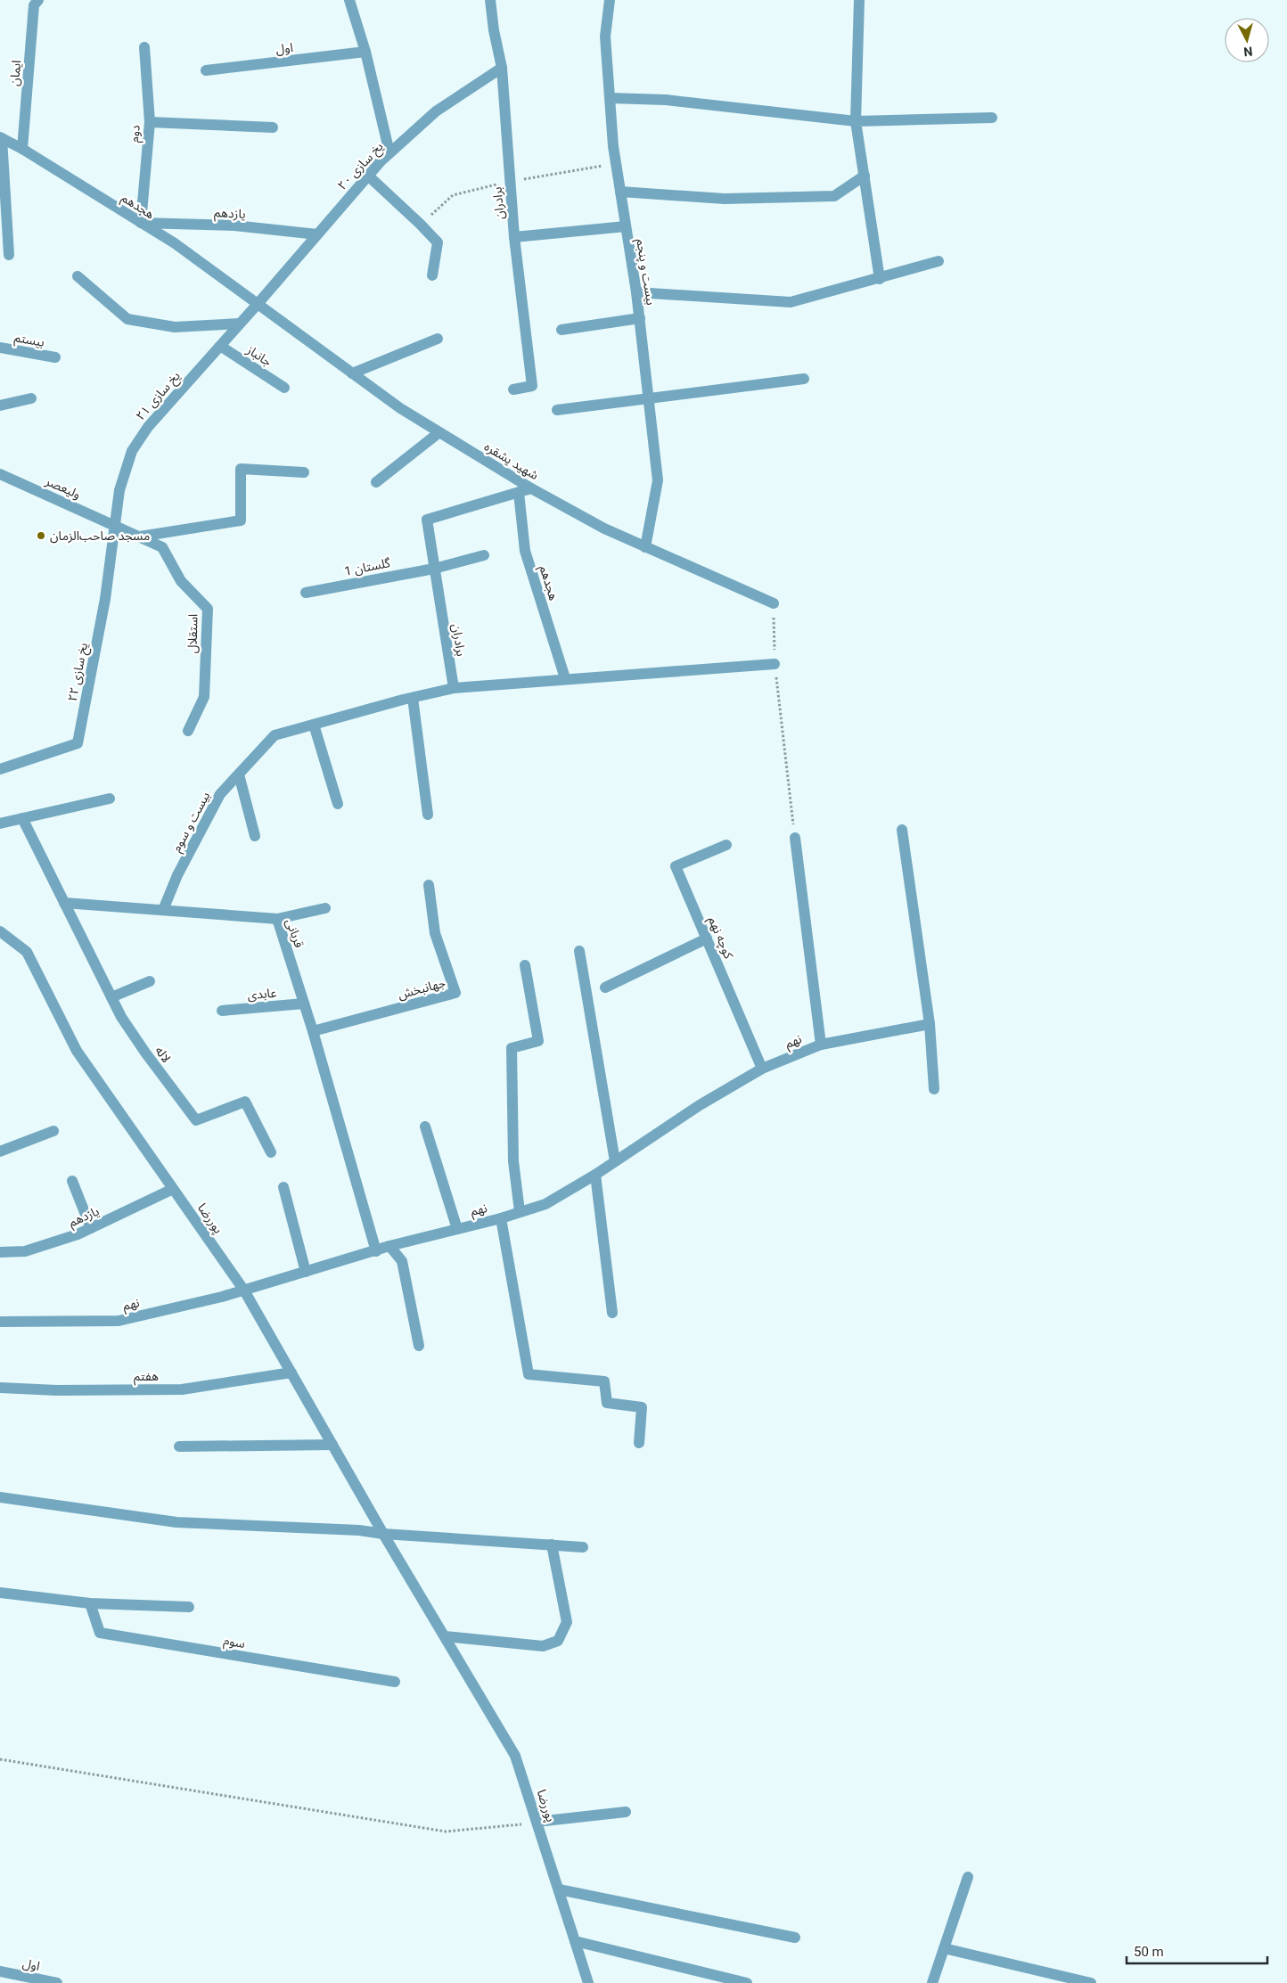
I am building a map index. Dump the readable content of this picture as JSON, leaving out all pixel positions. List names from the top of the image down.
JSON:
{
  "streets": {
    "street": [
      "اول",
      "ایمان",
      "دوم",
      "یخ سازی ۲۰",
      "برادران",
      "هجدهم",
      "یازدهم",
      "بیست و پنجم",
      "بیستم",
      "جانباز",
      "یخ سازی ۲۱",
      "شهید یشقره",
      "ولیعصر",
      "گلستان 1",
      "استقلال",
      "یخ سازی ۲۲",
      "بیست و سوم",
      "قربانی",
      "کوچه نهم",
      "جهانبخش",
      "عابدی",
      "نهم",
      "لاله",
      "پوررضا",
      "هفتم",
      "سوم"
    ]
  },
  "crossings": [
    ["ایمان", "هجدهم"],
    ["دوم", "هجدهم"],
    ["دوم", "یازدهم"],
    ["یخ سازی ۲۰", "برادران"],
    ["یخ سازی ۲۰", "هجدهم"],
    ["یخ سازی ۲۰", "یازدهم"],
    ["یخ سازی ۲۰", "یخ سازی ۲۱"],
    ["یخ سازی ۲۰", "شهید یشقره"],
    ["برادران", "هجدهم"],
    ["برادران", "شهید یشقره"],
    ["برادران", "گلستان 1"],
    ["هجدهم", "یازدهم"],
    ["هجدهم", "یخ سازی ۲۱"],
    ["هجدهم", "شهید یشقره"],
    ["یازدهم", "پوررضا"],
    ["بیست و پنجم", "شهید یشقره"],
    ["جانباز", "یخ سازی ۲۱"],
    ["یخ سازی ۲۱", "شهید یشقره"],
    ["یخ سازی ۲۱", "ولیعصر"],
    ["یخ سازی ۲۱", "استقلال"],
    ["یخ سازی ۲۱", "یخ سازی ۲۲"],
    ["ولیعصر", "استقلال"],
    ["ولیعصر", "یخ سازی ۲۲"],
    ["استقلال", "یخ سازی ۲۲"],
    ["بیست و سوم", "قربانی"],
    ["قربانی", "جهانبخش"],
    ["قربانی", "عابدی"],
    ["قربانی", "نهم"],
    ["قربانی", "لاله"],
    ["کوچه نهم", "نهم"],
    ["نهم", "پوررضا"],
    ["پوررضا", "هفتم"]
  ],
  "places": ["مسجد صاحب‌الزمان"],
  "scale_bar": "50 m",
  "north": "bottom"
}
